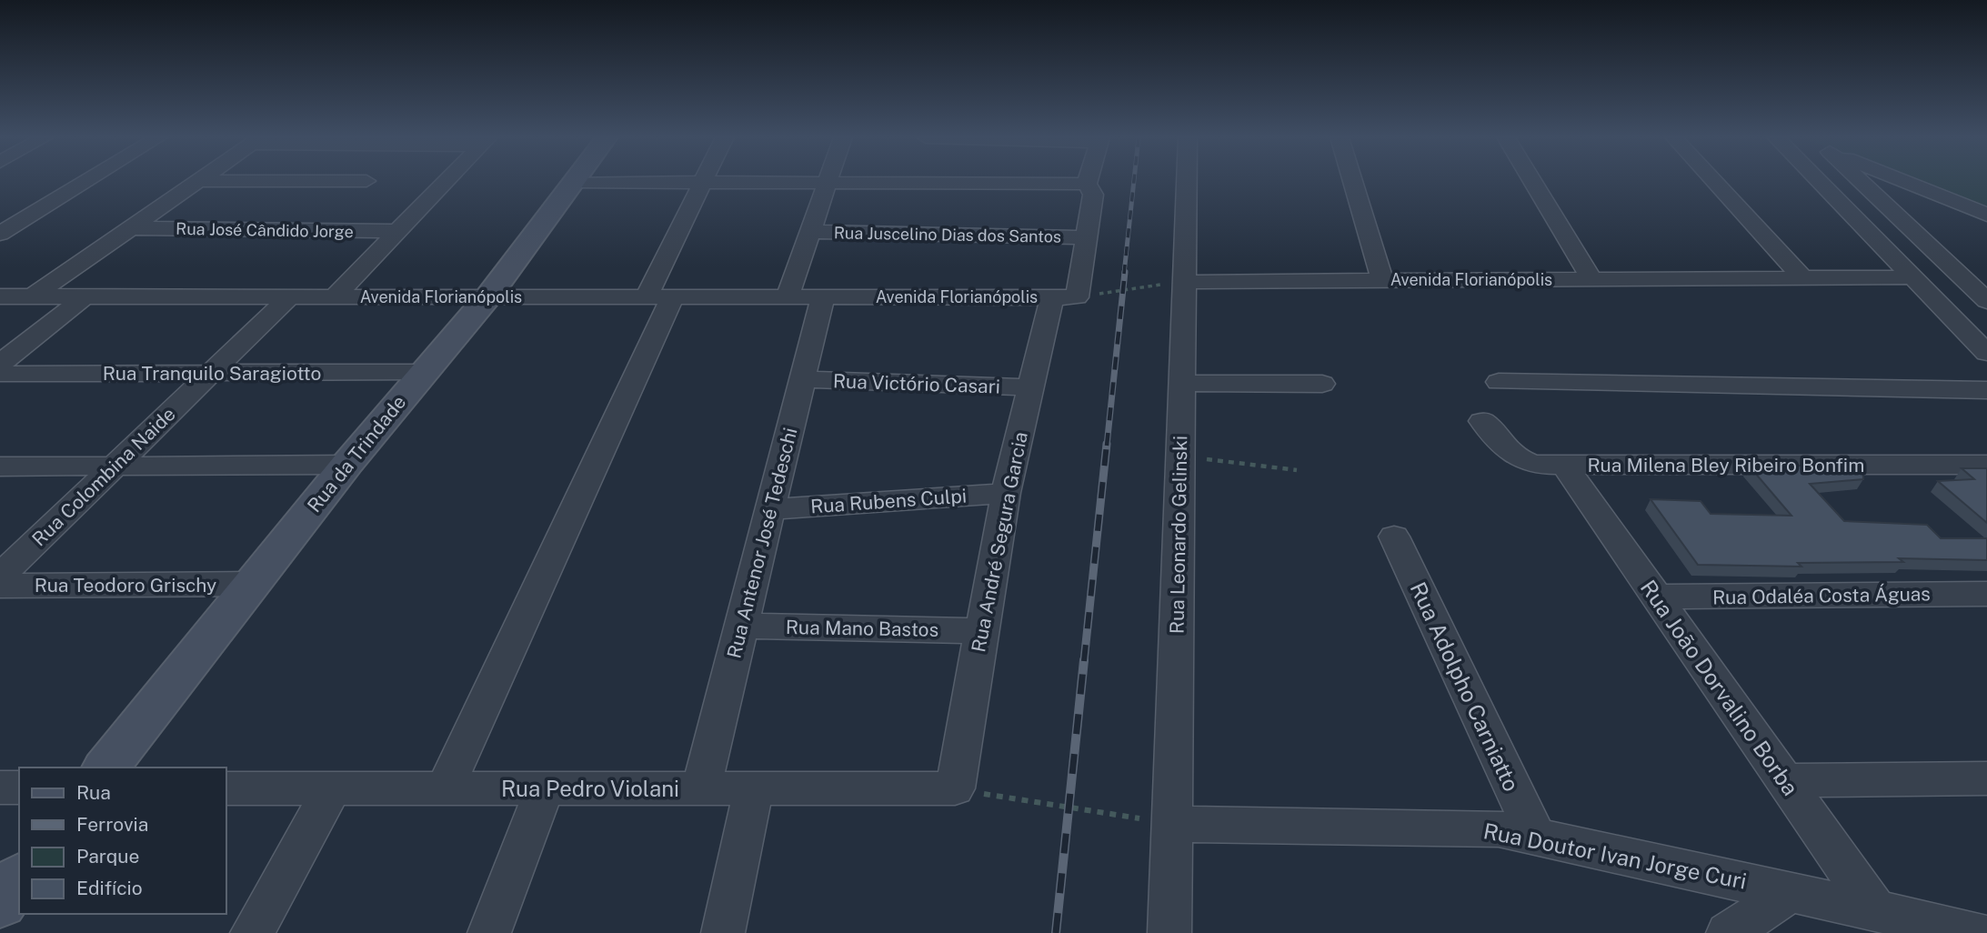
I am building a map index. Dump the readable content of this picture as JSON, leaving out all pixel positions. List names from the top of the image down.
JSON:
{
  "streets": {
    "main road": ["Rua da Trindade"],
    "street": [
      "Rua José Cândido Jorge",
      "Rua Juscelino Dias dos Santos",
      "Avenida Florianópolis",
      "Rua Tranquilo Saragiotto",
      "Rua Victório Casari",
      "Rua Milena Bley Ribeiro Bonfim",
      "Rua Colombina Naide",
      "Rua Rubens Culpi",
      "Rua Leonardo Gelinski",
      "Rua André Segura Garcia",
      "Rua Antenor José Tedeschi",
      "Rua Teodoro Grischy",
      "Rua Odaléa Costa Águas",
      "Rua Mano Bastos",
      "Rua Adolpho Carniatto",
      "Rua João Dorvalino Borba",
      "Rua Pedro Violani",
      "Rua Doutor Ivan Jorge Curi"
    ]
  },
  "crossings": [
    ["Rua Juscelino Dias dos Santos", "Rua André Segura Garcia"],
    ["Avenida Florianópolis", "Rua da Trindade"],
    ["Avenida Florianópolis", "Rua Colombina Naide"],
    ["Avenida Florianópolis", "Rua Leonardo Gelinski"],
    ["Avenida Florianópolis", "Rua André Segura Garcia"],
    ["Avenida Florianópolis", "Rua Antenor José Tedeschi"],
    ["Rua Tranquilo Saragiotto", "Rua da Trindade"],
    ["Rua Tranquilo Saragiotto", "Rua Colombina Naide"],
    ["Rua Victório Casari", "Rua André Segura Garcia"],
    ["Rua Victório Casari", "Rua Antenor José Tedeschi"],
    ["Rua da Trindade", "Rua Teodoro Grischy"],
    ["Rua Milena Bley Ribeiro Bonfim", "Rua João Dorvalino Borba"],
    ["Rua Rubens Culpi", "Rua André Segura Garcia"],
    ["Rua Rubens Culpi", "Rua Antenor José Tedeschi"],
    ["Rua Leonardo Gelinski", "Rua Doutor Ivan Jorge Curi"],
    ["Rua André Segura Garcia", "Rua Mano Bastos"],
    ["Rua André Segura Garcia", "Rua Pedro Violani"],
    ["Rua Antenor José Tedeschi", "Rua Mano Bastos"],
    ["Rua Antenor José Tedeschi", "Rua Pedro Violani"],
    ["Rua Odaléa Costa Águas", "Rua João Dorvalino Borba"],
    ["Rua Adolpho Carniatto", "Rua Doutor Ivan Jorge Curi"],
    ["Rua João Dorvalino Borba", "Rua Doutor Ivan Jorge Curi"]
  ],
  "legend": [
    "Rua",
    "Ferrovia",
    "Parque",
    "Edifício"
  ]
}
